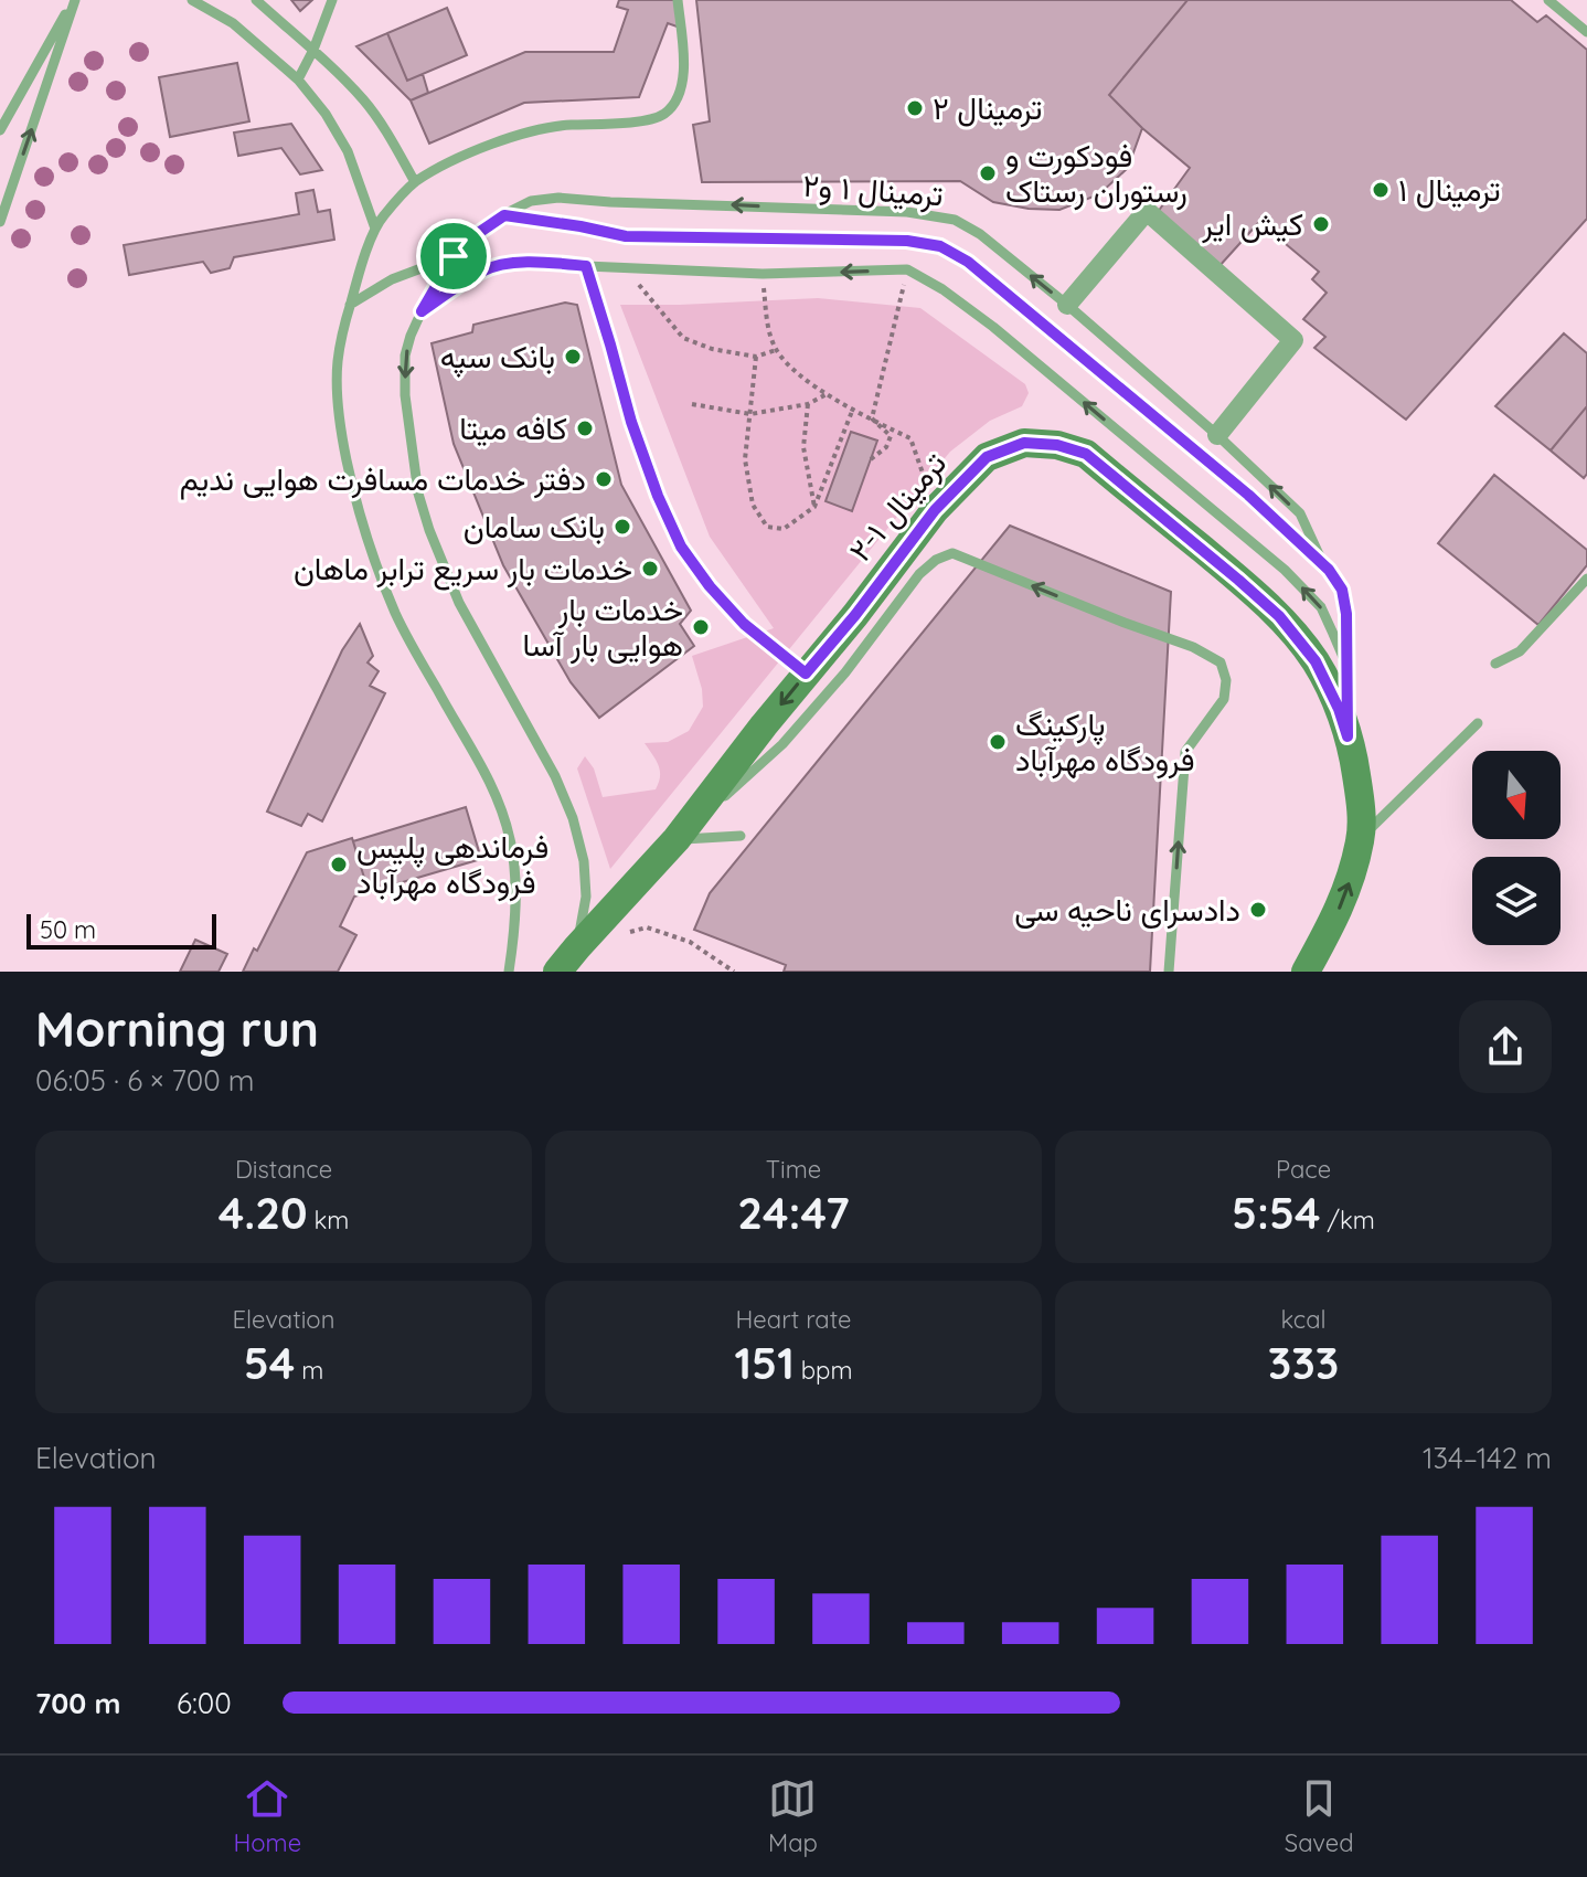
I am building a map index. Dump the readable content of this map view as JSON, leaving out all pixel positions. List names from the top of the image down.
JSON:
{
  "streets": {
    "main road": ["ترمینال ۱-۲"],
    "lane": ["ترمینال ۱ و۲"]
  },
  "crossings": [
    ["ترمینال ۱ و۲", "ترمینال ۱-۲"]
  ],
  "places": [
    "ترمینال ۲",
    "فودکورت و رستوران رستاک",
    "ترمینال ۱",
    "کیش ایر",
    "بانک سپه",
    "کافه میتا",
    "دفتر خدمات مسافرت هوایی ندیم",
    "بانک سامان",
    "خدمات بار سریع ترابر ماهان",
    "خدمات بار هوایی بار آسا",
    "پارکینگ فرودگاه مهرآباد",
    "فرماندهی پلیس فرودگاه مهرآباد",
    "دادسرای ناحیه سی"
  ],
  "scale_bar": "50 m",
  "north": "bottom",
  "page": {
    "scale": "50 m",
    "heading": ["Morning run", "06:05 · 6 × 700 m"],
    "stats": [
      ["Distance", "4.20 km"],
      ["Time", "24:47"],
      ["Pace", "5:54 /km"],
      ["Elevation", "54 m"],
      ["Heart rate", "151 bpm"],
      ["kcal", "333"]
    ],
    "chart": ["Elevation", "134–142 m"],
    "list": [
      {
        "name": "700 m",
        "note": "6:00"
      }
    ],
    "tabs": ["Home", "Map", "Saved"]
  }
}
